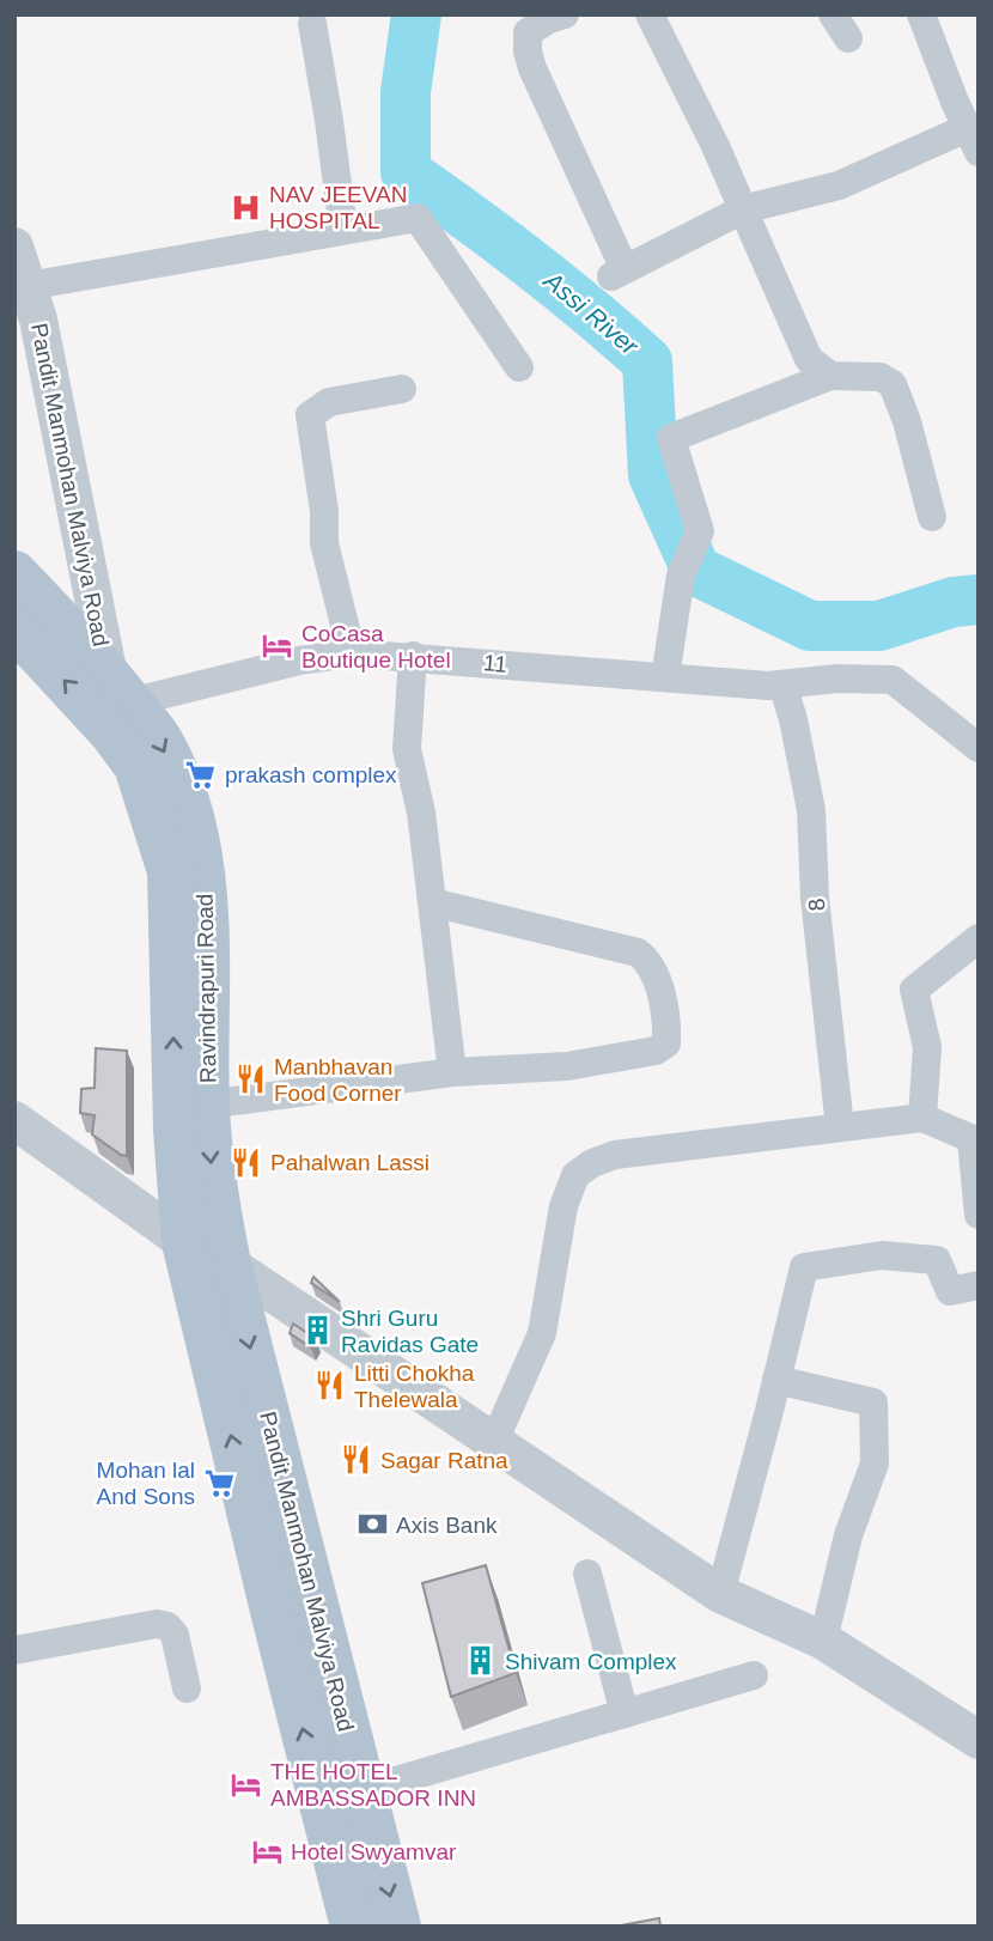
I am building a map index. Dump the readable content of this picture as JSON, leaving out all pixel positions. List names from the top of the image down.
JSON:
{
  "streets": {
    "main road": ["Pandit Manmohan Malviya Road", "Ravindrapuri Road"],
    "street": ["11", "8"]
  },
  "crossings": [
    ["Pandit Manmohan Malviya Road", "11"],
    ["Pandit Manmohan Malviya Road", "Ravindrapuri Road"],
    ["11", "8"],
    ["11", "Ravindrapuri Road"]
  ],
  "one_way": ["Pandit Manmohan Malviya Road"],
  "water": ["Assi River"],
  "places": {
    "hospital": ["NAV JEEVAN HOSPITAL"],
    "hotel": ["CoCasa Boutique Hotel", "THE HOTEL AMBASSADOR INN", "Hotel Swyamvar"],
    "supermarket": ["prakash complex", "Mohan lal And Sons"],
    "restaurant": [
      "Manbhavan Food Corner",
      "Pahalwan Lassi",
      "Litti Chokha Thelewala",
      "Sagar Ratna"
    ],
    "building": ["Shri Guru Ravidas Gate", "Shivam Complex"],
    "bank": ["Axis Bank"]
  }
}
